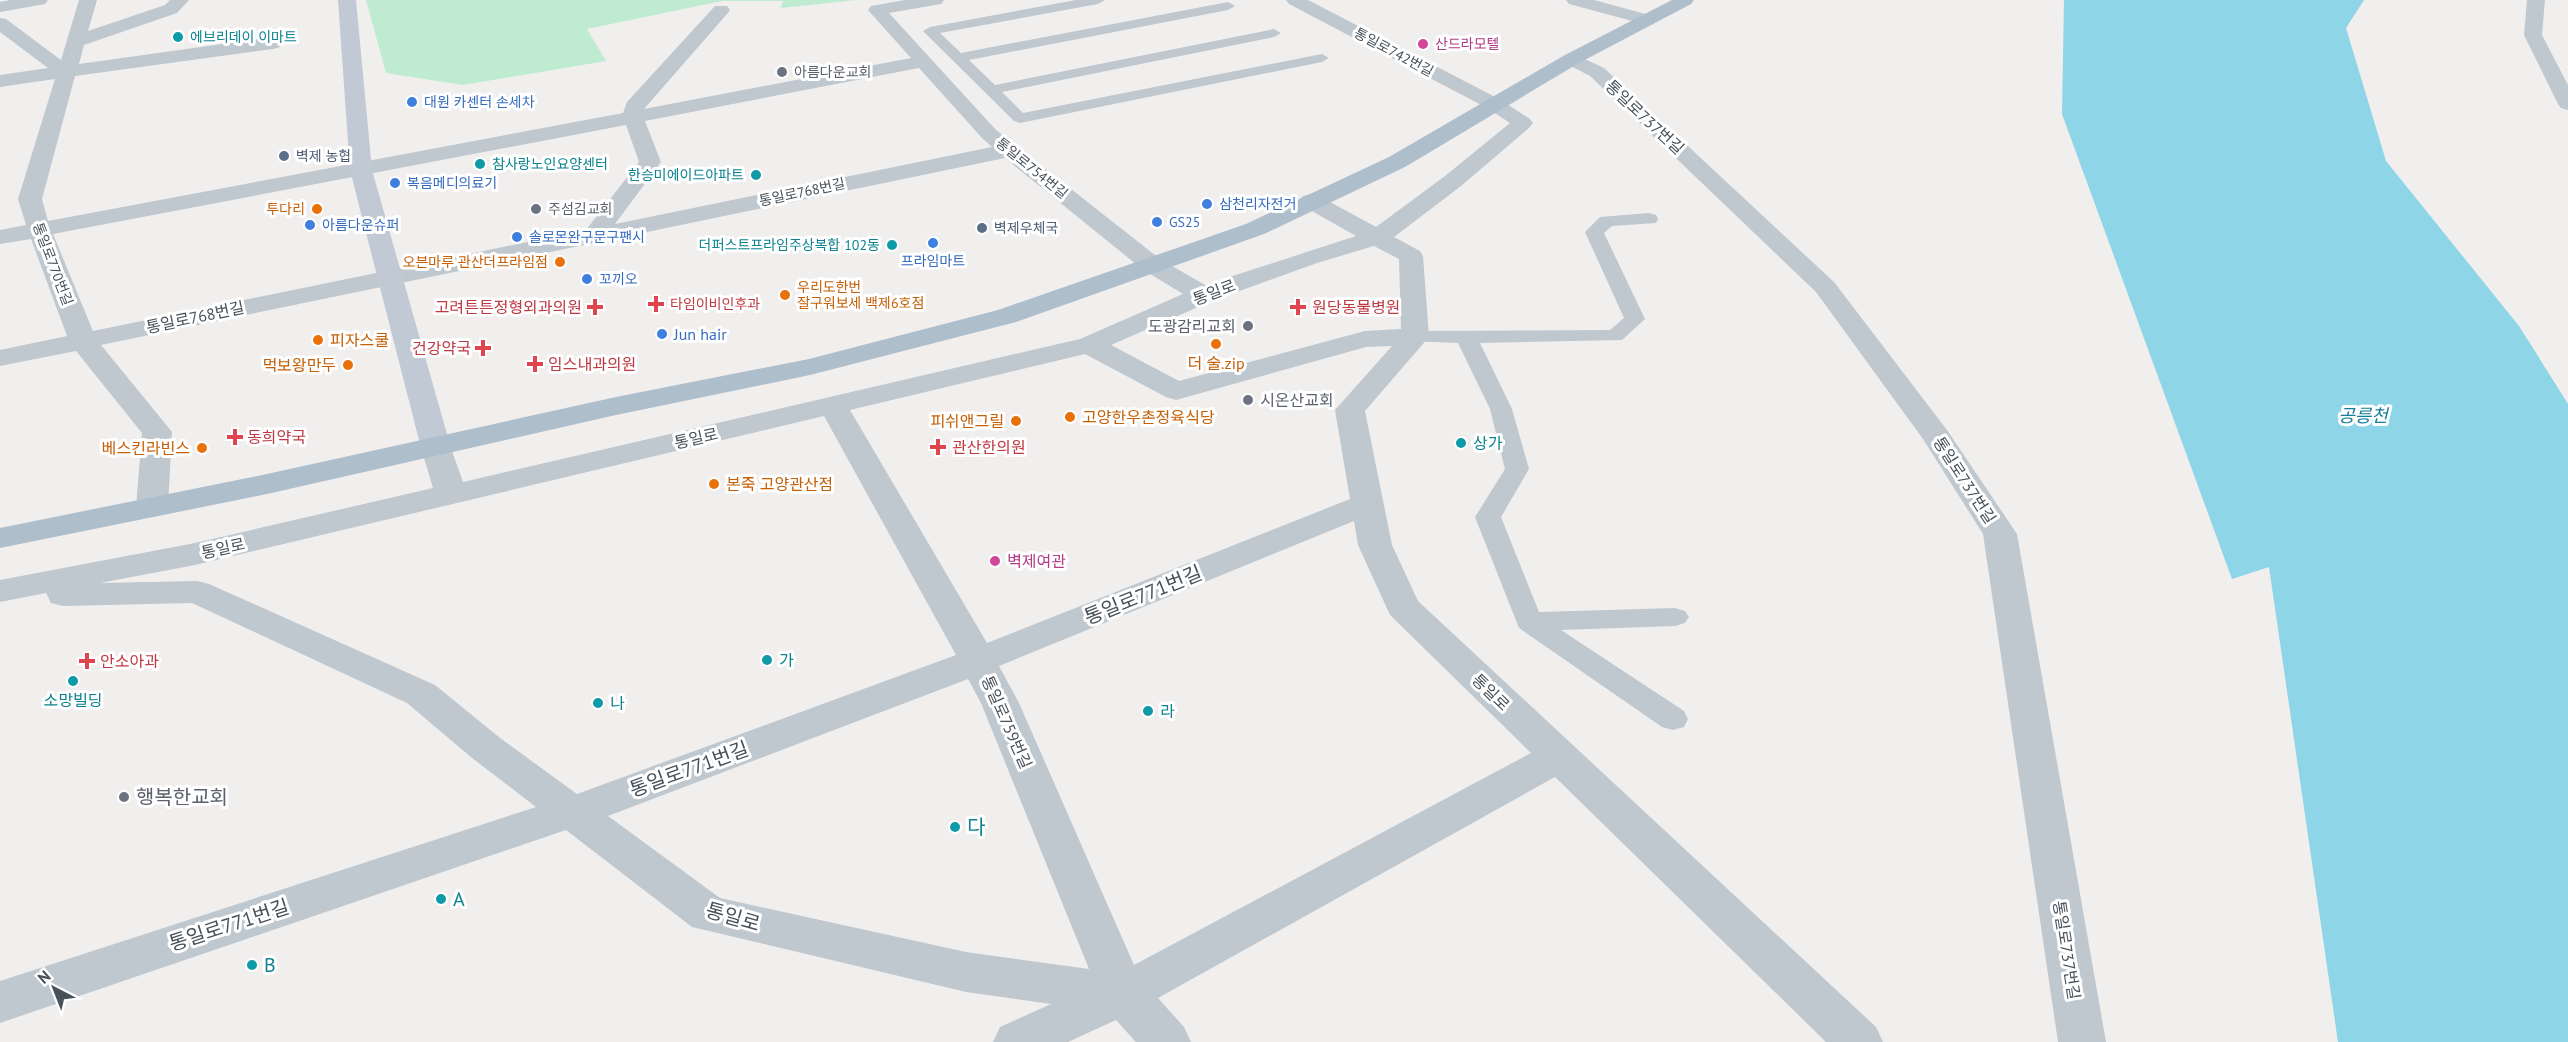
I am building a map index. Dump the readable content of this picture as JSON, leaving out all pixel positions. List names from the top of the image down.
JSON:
{
  "streets": {
    "street": [
      "통일로742번길",
      "통일로737번길",
      "통일로754번길",
      "통일로768번길",
      "통일로770번길",
      "통일로",
      "통일로771번길",
      "통일로759번길"
    ]
  },
  "crossings": [
    ["통일로742번길", "통일로"],
    ["통일로754번길", "통일로768번길"],
    ["통일로754번길", "통일로"],
    ["통일로768번길", "통일로770번길"],
    ["통일로", "통일로771번길"],
    ["통일로", "통일로759번길"],
    ["통일로771번길", "통일로759번길"]
  ],
  "water": ["공릉천"],
  "places": {
    "other": [
      "에브리데이 이마트",
      "산드라모텔",
      "아름다운교회",
      "대원 카센터 손세차",
      "벽제 농협",
      "참사랑노인요양센터",
      "한승미에이드아파트",
      "복음메디의료기",
      "삼천리자전거",
      "투다리",
      "주섬김교회",
      "GS25",
      "아름다운슈퍼",
      "벽제우체국",
      "솔로몬완구문구팬시",
      "프라임마트",
      "더퍼스트프라임주상복합 102동",
      "오븐마루 관산더프라임점",
      "꼬끼오",
      "우리도한번 잘구워보세 백제6호점",
      "도광감리교회",
      "Jun hair",
      "피자스쿨",
      "더 술.zip",
      "먹보왕만두",
      "시온산교회",
      "고양한우촌정육식당",
      "피쉬앤그릴",
      "상가",
      "베스킨라빈스",
      "본죽 고양관산점",
      "벽제여관",
      "가",
      "소망빌딩",
      "나",
      "라",
      "행복한교회",
      "다",
      "A",
      "B"
    ],
    "health": [
      "타임이비인후과",
      "고려튼튼정형외과의원",
      "원당동물병원",
      "건강약국",
      "임스내과의원",
      "동희약국",
      "관산한의원",
      "안소아과"
    ]
  },
  "north": "top left"
}
